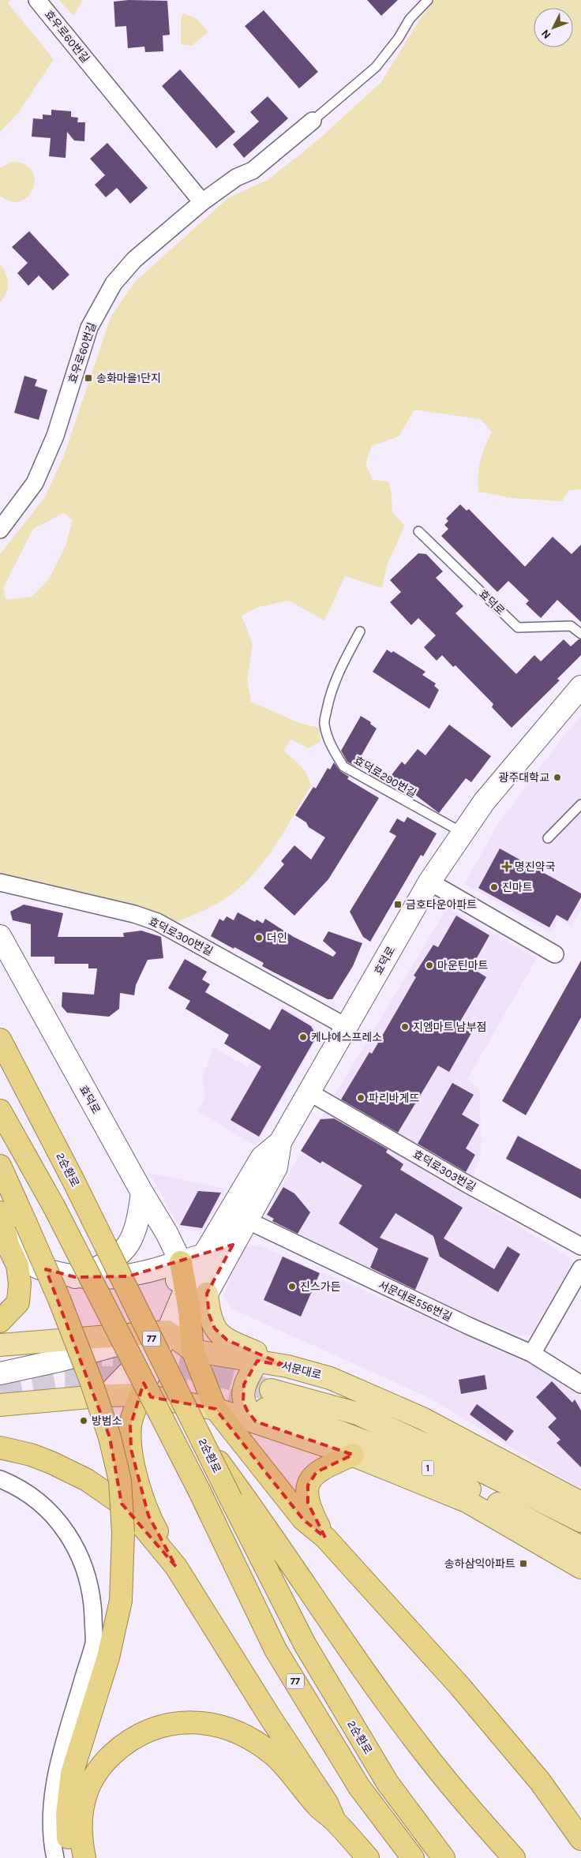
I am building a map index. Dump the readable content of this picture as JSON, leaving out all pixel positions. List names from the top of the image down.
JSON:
{
  "streets": {
    "highway": ["2순환로", "77"],
    "main road": ["효덕로", "서문대로", "1"],
    "street": [
      "효우로60번길",
      "효덕로300번길",
      "효덕로303번길",
      "서문대로556번길"
    ],
    "lane": ["효덕로290번길"]
  },
  "crossings": [
    ["효덕로", "효덕로290번길"],
    ["효덕로", "효덕로300번길"],
    ["효덕로", "효덕로303번길"],
    ["효덕로", "서문대로556번길"],
    ["효덕로", "서문대로"]
  ],
  "places": {
    "transit": ["송화마을1단지", "금호타운아파트", "송하삼익아파트"],
    "other": [
      "광주대학교",
      "진마트",
      "더인",
      "마운틴마트",
      "지엠마트 남부점",
      "케냐에스프레소",
      "파리바게뜨",
      "진스가든",
      "방범소"
    ],
    "health": ["명진약국"]
  },
  "north": "bottom left"
}
